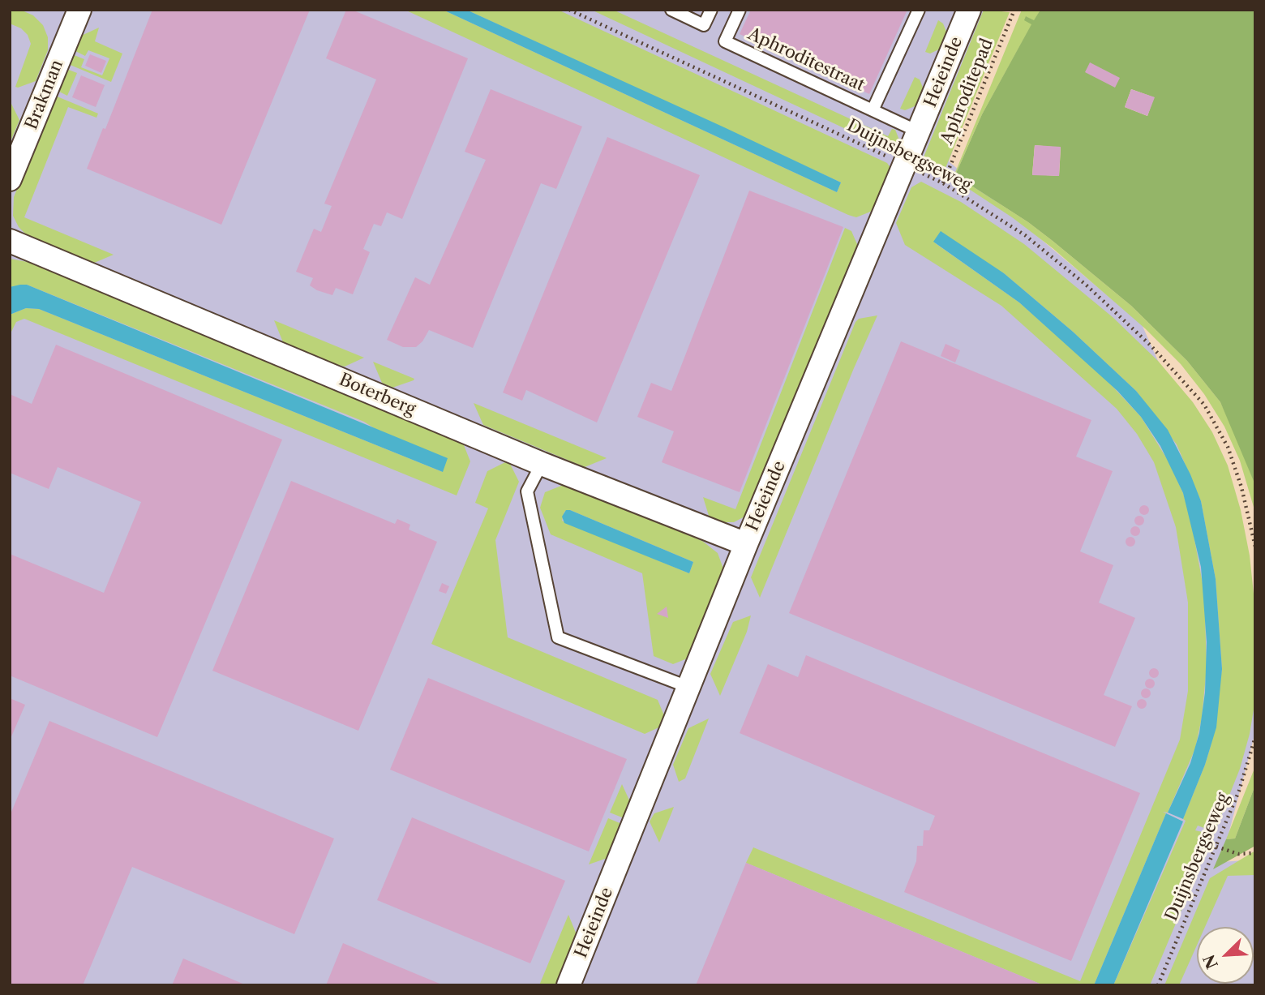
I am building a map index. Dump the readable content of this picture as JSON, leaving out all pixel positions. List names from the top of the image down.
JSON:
{
  "streets": {
    "street": ["Heieinde", "Brakman", "Boterberg"],
    "lane": ["Aphroditestraat"],
    "path": ["Aphroditepad", "Duijnsbergseweg"]
  },
  "crossings": [
    ["Aphroditestraat", "Heieinde"],
    ["Heieinde", "Duijnsbergseweg"],
    ["Heieinde", "Boterberg"],
    ["Aphroditepad", "Duijnsbergseweg"]
  ],
  "north": "bottom left"
}
